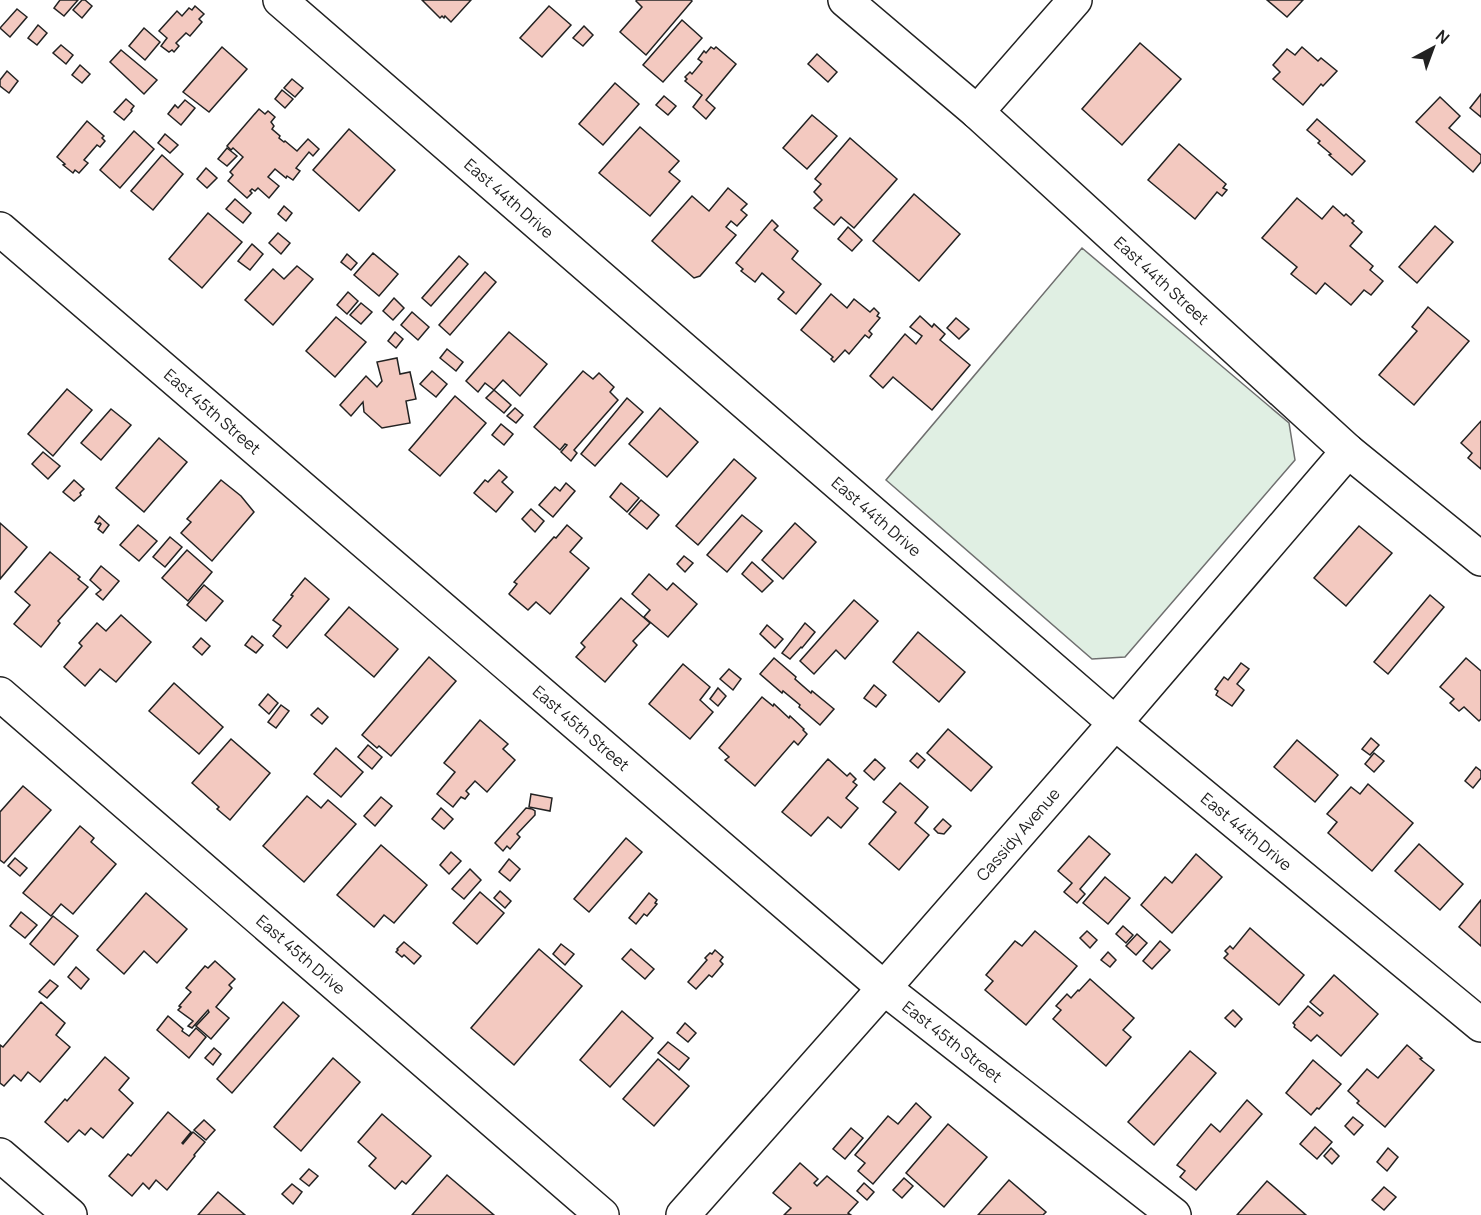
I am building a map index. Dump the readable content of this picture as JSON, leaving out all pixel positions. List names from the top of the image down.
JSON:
{
  "streets": {
    "street": [
      "East 44th Drive",
      "East 44th Street",
      "East 45th Street",
      "Cassidy Avenue",
      "East 45th Drive"
    ]
  },
  "crossings": [
    ["East 44th Drive", "Cassidy Avenue"],
    ["East 44th Street", "Cassidy Avenue"],
    ["East 45th Street", "Cassidy Avenue"]
  ],
  "north": "top right"
}
